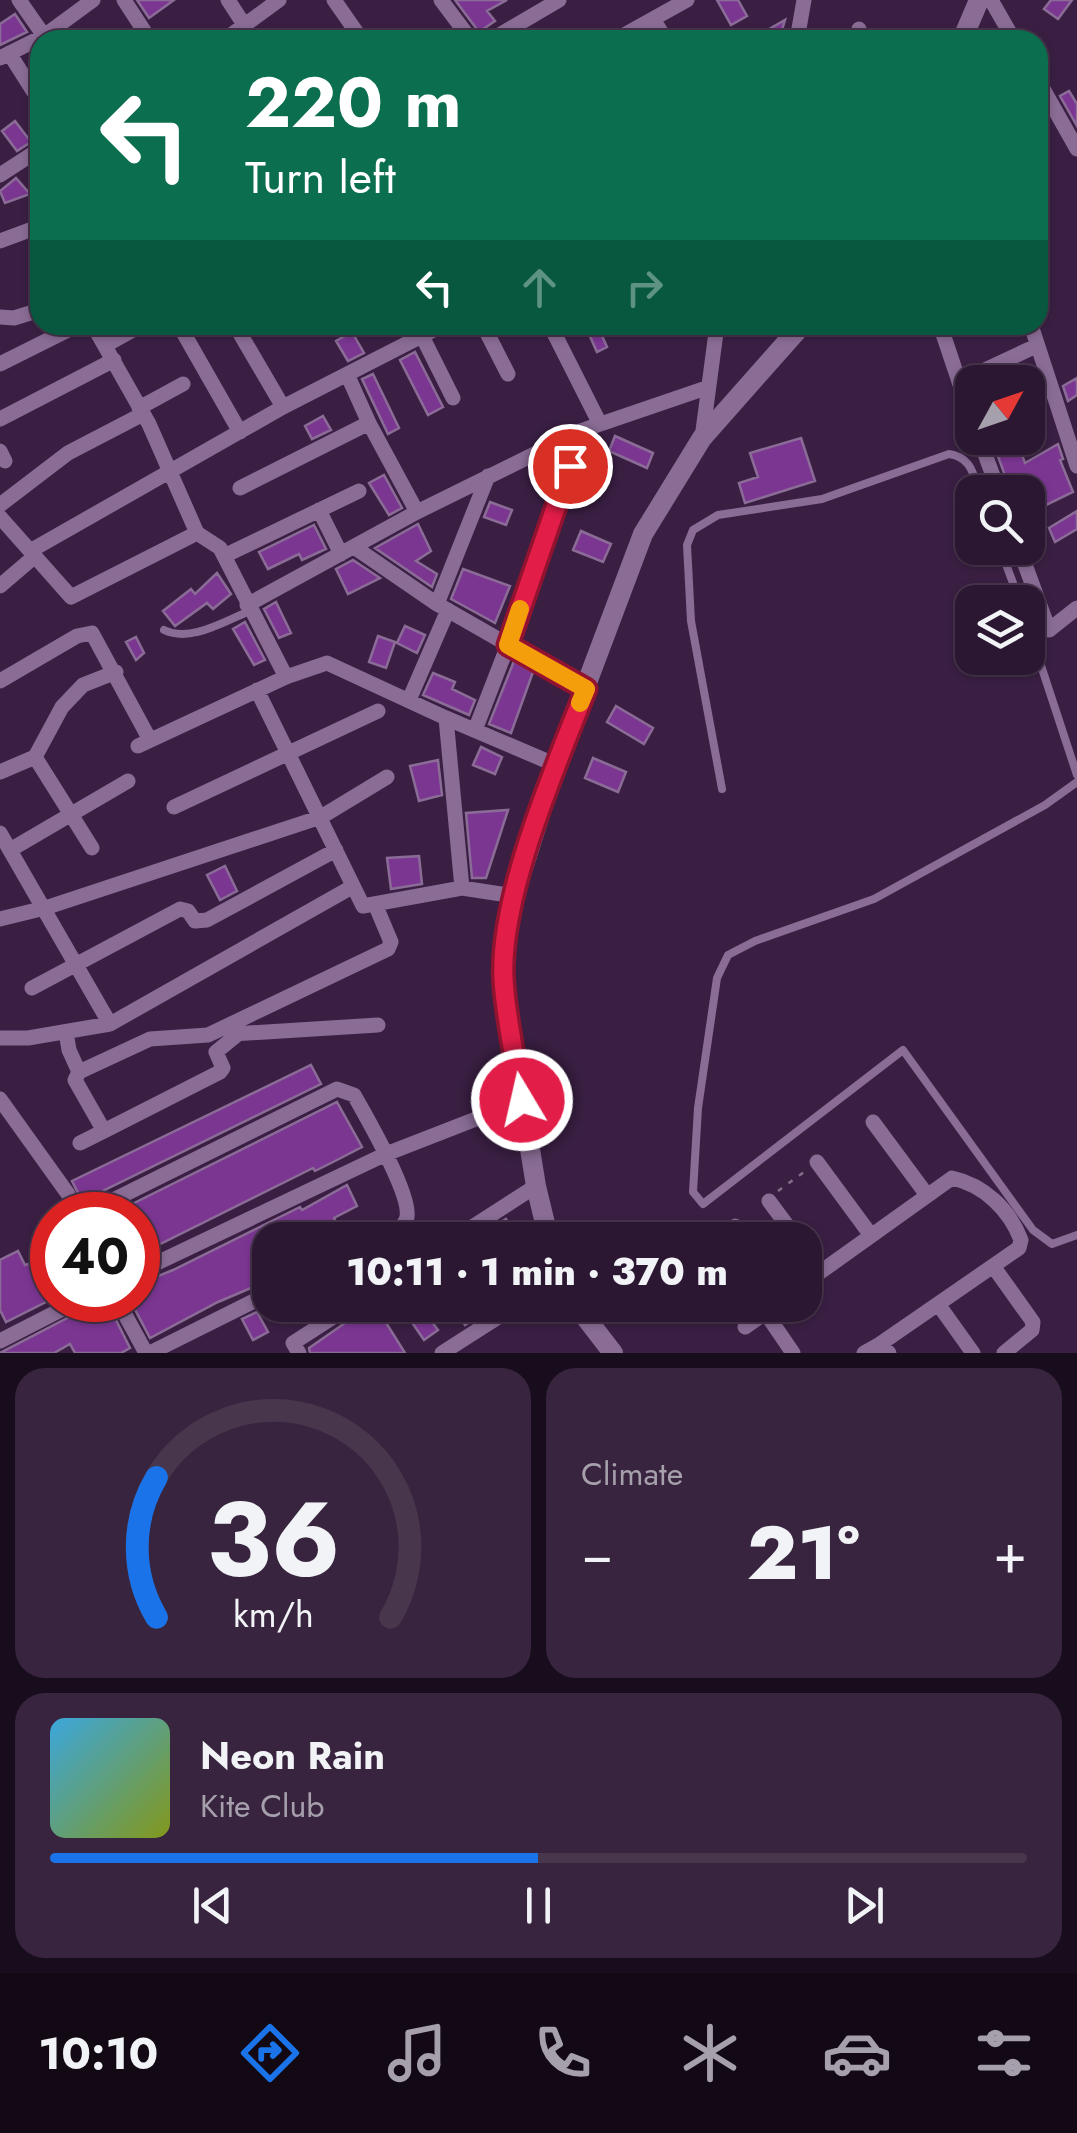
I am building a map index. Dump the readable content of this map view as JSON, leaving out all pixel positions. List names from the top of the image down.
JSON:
{
  "north": "top right",
  "page": {
    "turn": ["220 m", "Turn left"],
    "limit": "40",
    "trip": "10:11 · 1 min · 370 m",
    "tile": "Climate",
    "heat": ["−", "21°", "+"],
    "song": ["Neon Rain", "Kite Club"],
    "tabs": "10:10",
    "gauge": ["36", "km/h"]
  }
}
